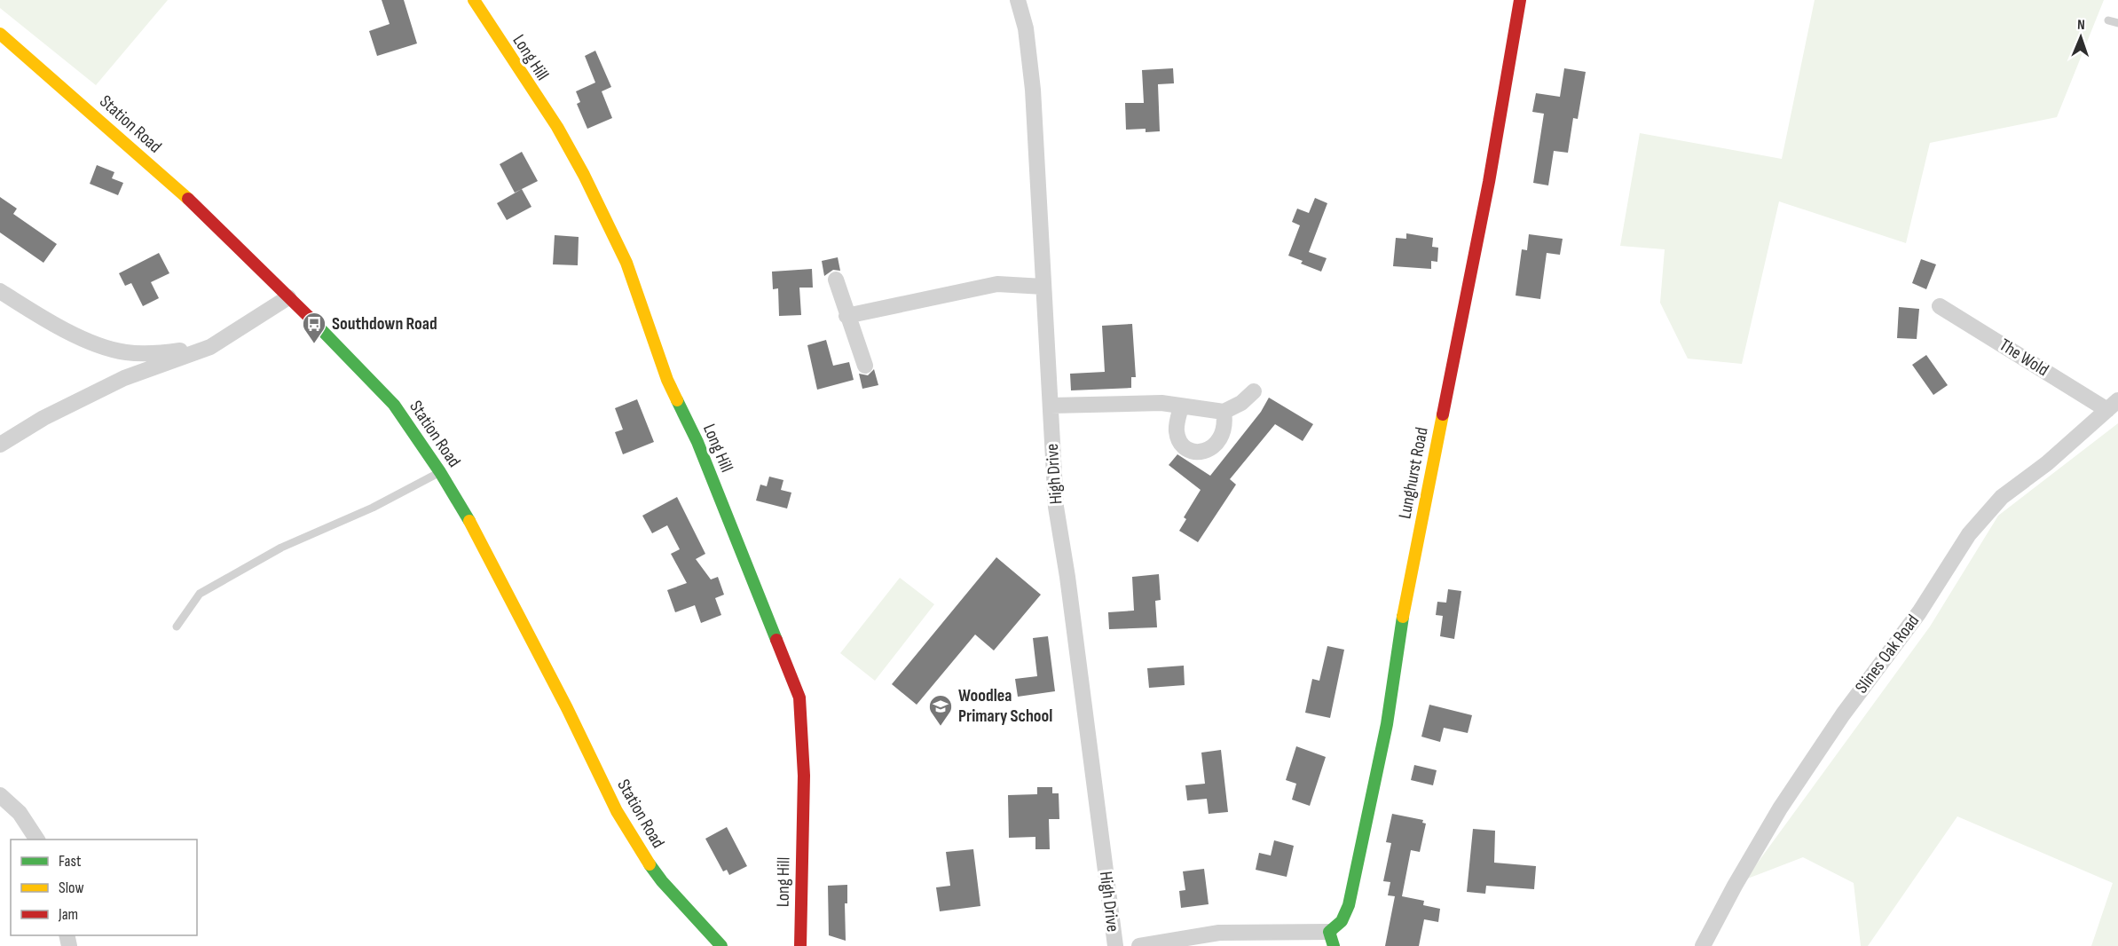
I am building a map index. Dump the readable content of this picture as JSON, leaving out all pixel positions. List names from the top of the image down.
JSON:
{
  "streets": {
    "street": [
      "Long Hill",
      "Station Road",
      "The Wold",
      "Lunghurst Road",
      "High Drive",
      "Slines Oak Road"
    ]
  },
  "crossings": [
    ["The Wold", "Slines Oak Road"]
  ],
  "places": {
    "bus stop": ["Southdown Road"],
    "school or university": ["Woodlea Primary School"]
  },
  "legend": ["Fast", "Slow", "Jam"],
  "north": "top"
}
